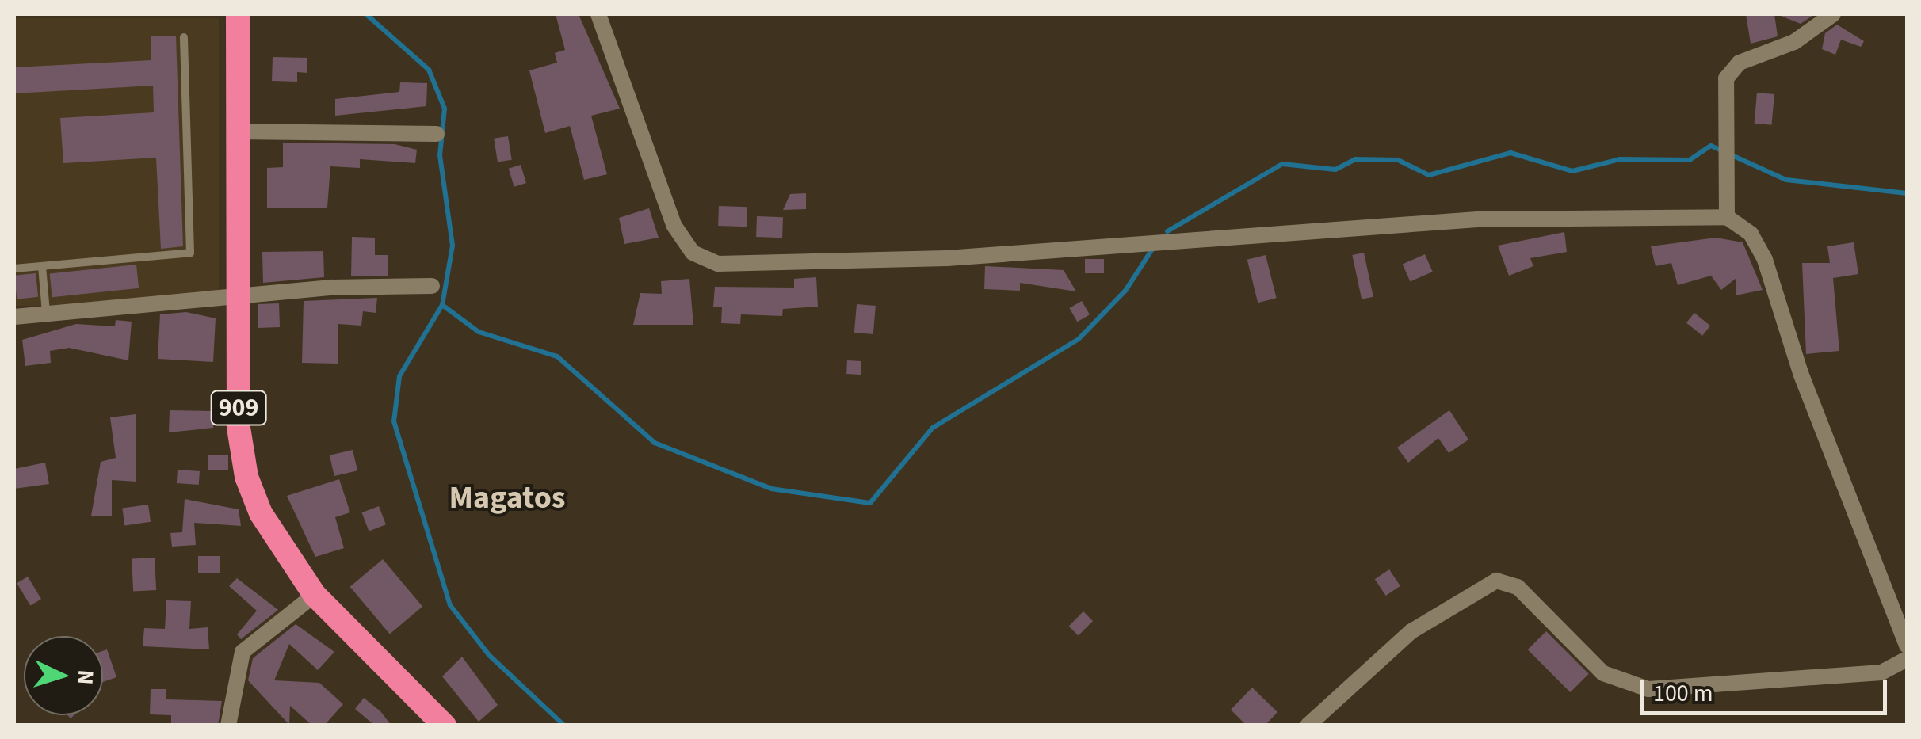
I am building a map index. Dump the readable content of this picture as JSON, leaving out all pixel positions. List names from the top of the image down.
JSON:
{
  "streets": {
    "highway": ["909"]
  },
  "districts": ["Magatos"],
  "scale_bar": "100 m",
  "north": "right"
}
